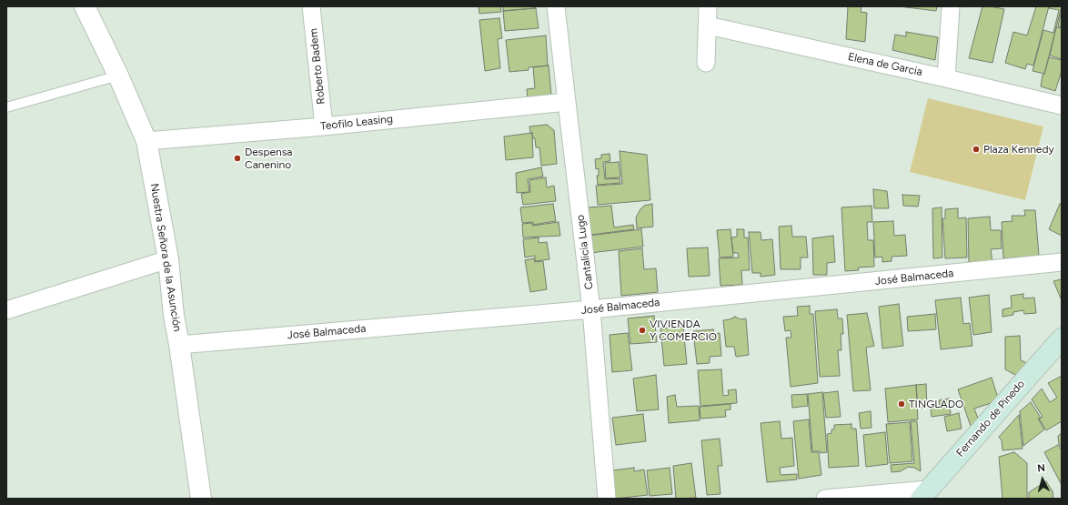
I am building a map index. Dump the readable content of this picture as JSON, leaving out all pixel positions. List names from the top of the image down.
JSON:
{
  "streets": {
    "main road": ["Fernando de Pinedo"],
    "street": [
      "Elena de Garcia",
      "Roberto Badem",
      "Teofilo Leasing",
      "Cantalicia Lugo",
      "Nuestra Señora de la Asunción",
      "José Balmaceda"
    ]
  },
  "crossings": [
    ["Roberto Badem", "Teofilo Leasing"],
    ["Teofilo Leasing", "Cantalicia Lugo"],
    ["Teofilo Leasing", "Nuestra Señora de la Asunción"],
    ["Cantalicia Lugo", "José Balmaceda"],
    ["Nuestra Señora de la Asunción", "José Balmaceda"]
  ],
  "places": [
    "Plaza Kennedy",
    "Despensa Canenino",
    "VIVIENDA Y COMERCIO",
    "TINGLADO"
  ],
  "north": "top"
}
